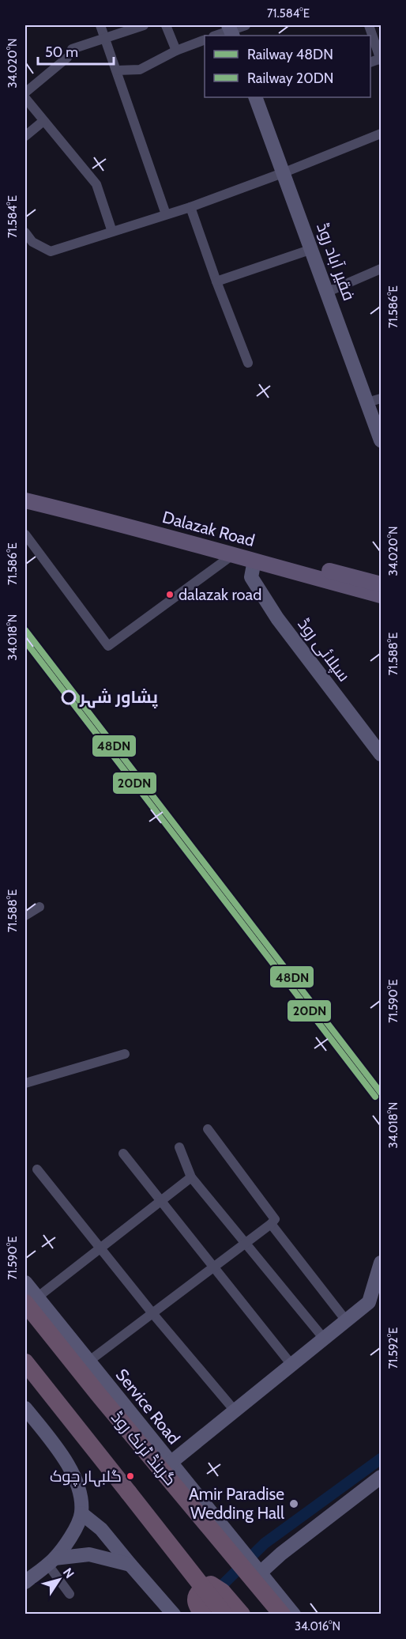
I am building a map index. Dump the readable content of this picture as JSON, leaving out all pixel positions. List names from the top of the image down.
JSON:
{
  "streets": {
    "highway": ["گرینڈ ٹرنک روڈ"],
    "main road": ["Dalazak Road"],
    "street": ["فقیر آباد روڈ", "سپلائی روڈ", "Service Road"]
  },
  "crossings": [
    ["Dalazak Road", "سپلائی روڈ"],
    ["Service Road", "گرینڈ ٹرنک روڈ"]
  ],
  "places": [
    "dalazak road",
    "پشاور شہر",
    "گلبہار چوک",
    "Amir Paradise Wedding Hall"
  ],
  "lines": ["rail line 48DN", "rail line 20DN"],
  "legend": ["Railway 48DN", "Railway 20DN"],
  "scale_bar": "50 m",
  "north": "top right",
  "coordinates": [
    "71.584°E",
    "34.020°N",
    "71.586°E",
    "34.018°N",
    "71.588°E",
    "71.590°E",
    "71.592°E",
    "34.016°N"
  ]
}
